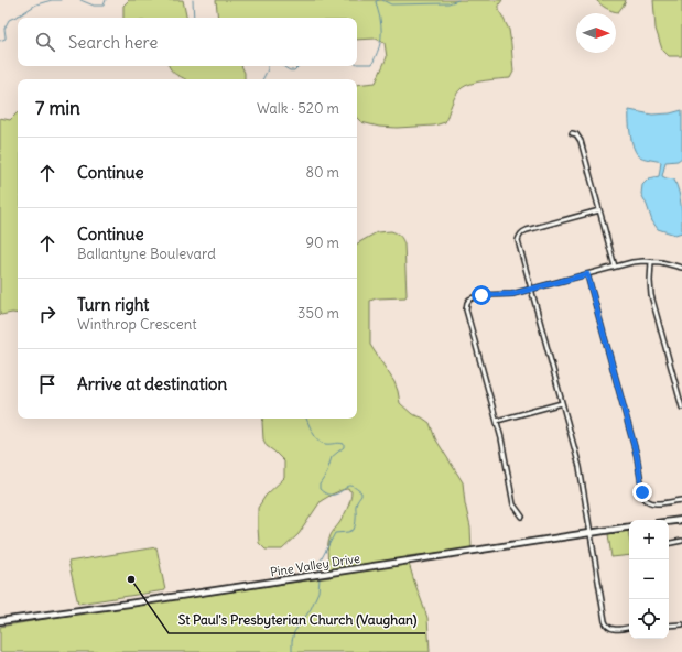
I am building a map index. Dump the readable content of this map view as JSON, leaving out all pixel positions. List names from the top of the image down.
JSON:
{
  "streets": {
    "street": ["Pine Valley Drive"]
  },
  "places": ["St Paul's Presbyterian Church (Vaughan)"],
  "north": "right",
  "page": {
    "search": "Search here",
    "heading": ["7 min", "Walk · 520 m"],
    "list": [
      ["Continue", "80 m"],
      ["Continue", "Ballantyne Boulevard", "90 m"],
      ["Turn right", "Winthrop Crescent", "350 m"],
      "Arrive at destination"
    ],
    "map_buttons": ["+", "−"]
  }
}
